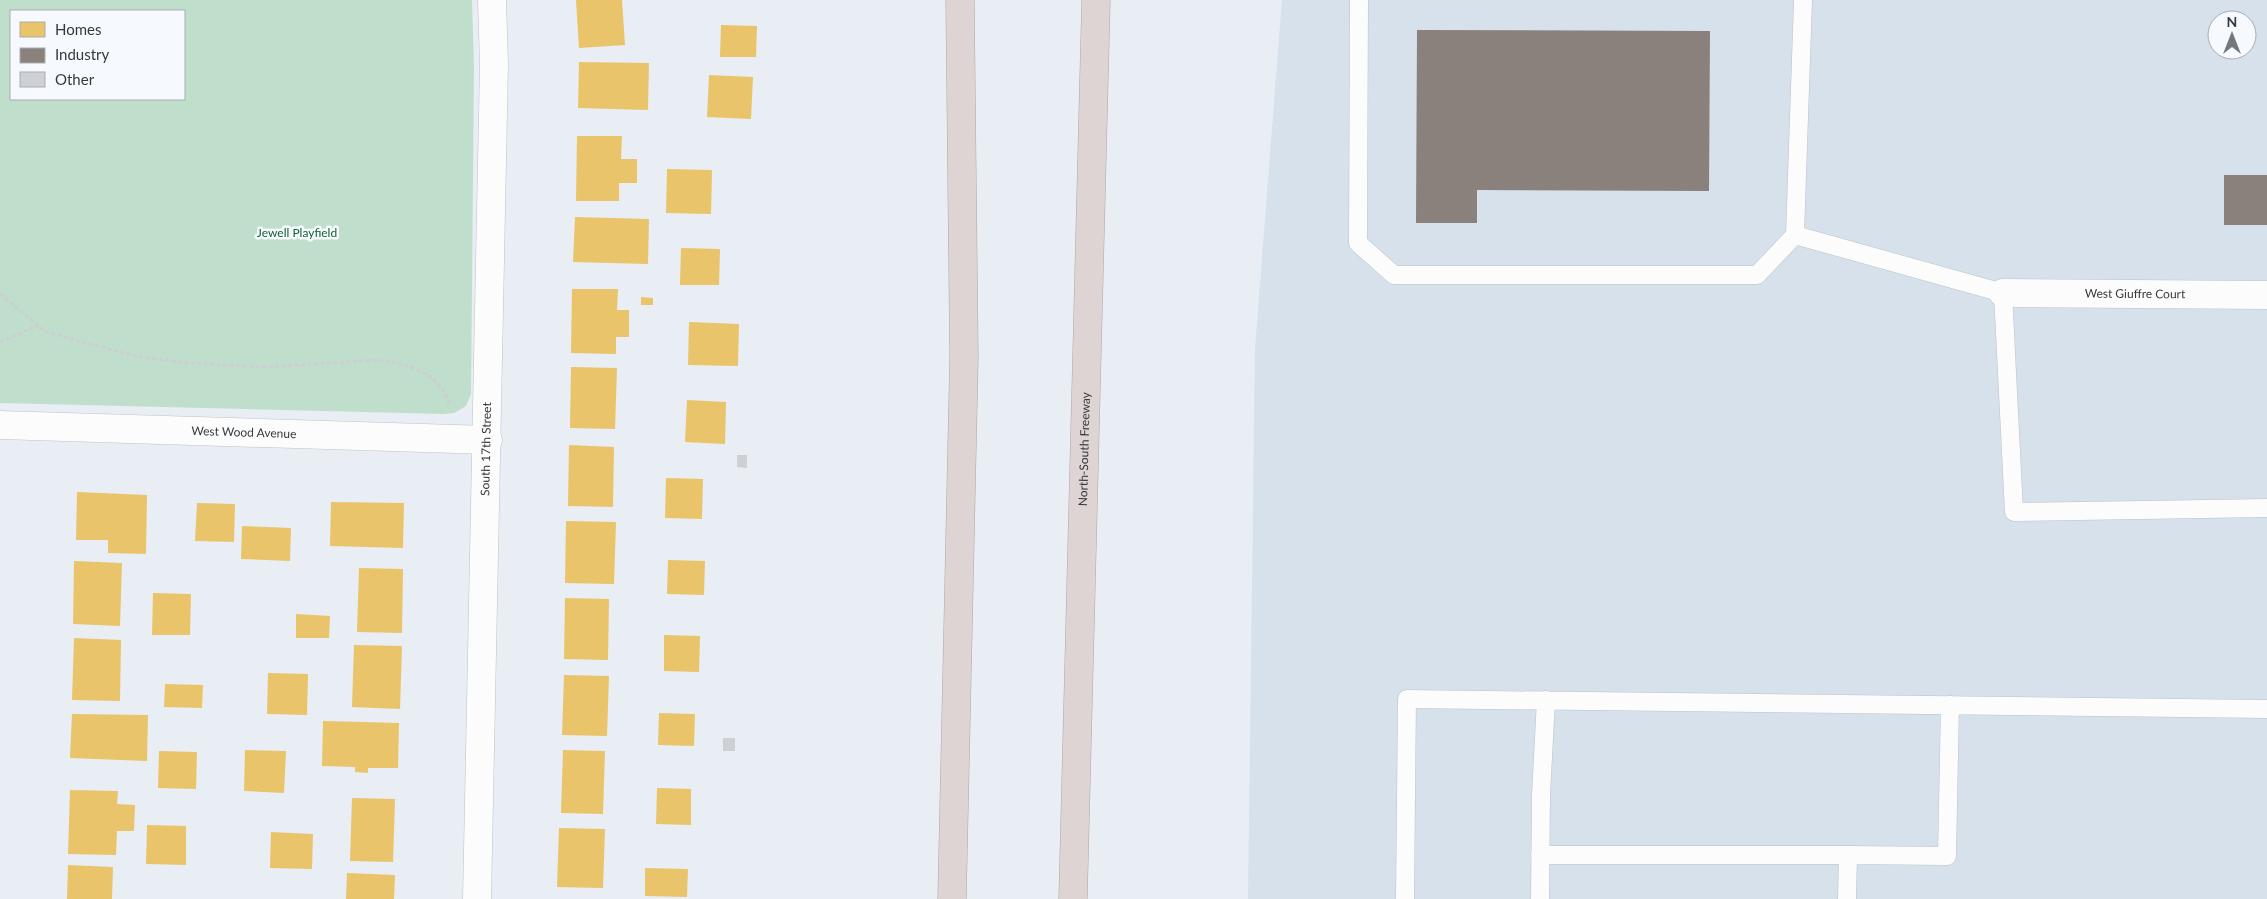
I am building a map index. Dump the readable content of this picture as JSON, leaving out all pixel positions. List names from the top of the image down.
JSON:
{
  "streets": {
    "highway": ["North-South Freeway"],
    "street": ["West Giuffre Court", "West Wood Avenue", "South 17th Street"]
  },
  "crossings": [
    ["West Wood Avenue", "South 17th Street"]
  ],
  "parks": ["Jewell Playfield"],
  "legend": ["Homes", "Industry", "Other"],
  "north": "top"
}
